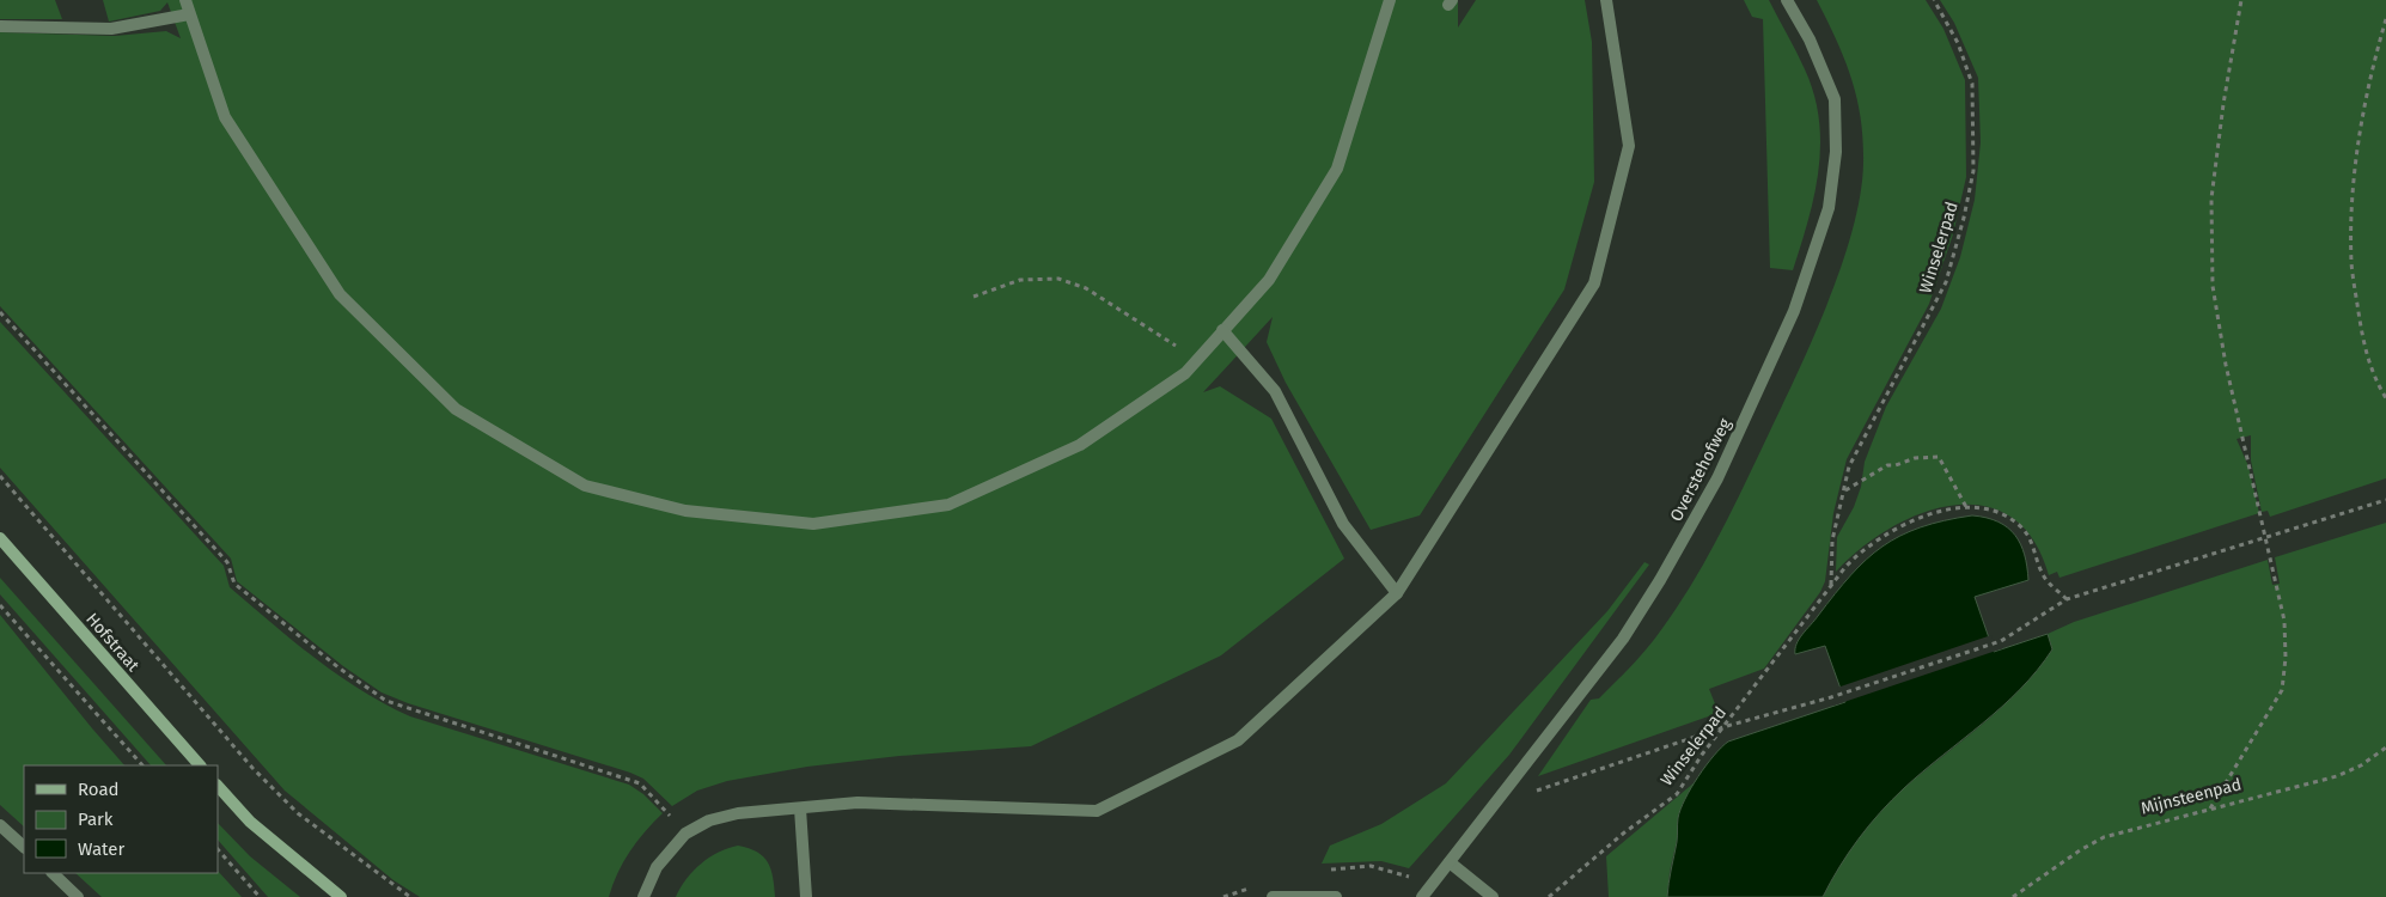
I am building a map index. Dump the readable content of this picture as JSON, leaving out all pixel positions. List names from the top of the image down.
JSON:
{
  "streets": {
    "main road": ["Hofstraat"],
    "street": ["Overstehofweg"],
    "path": ["Winselerpad", "Mijnsteenpad"]
  },
  "legend": ["Road", "Park", "Water"]
}
